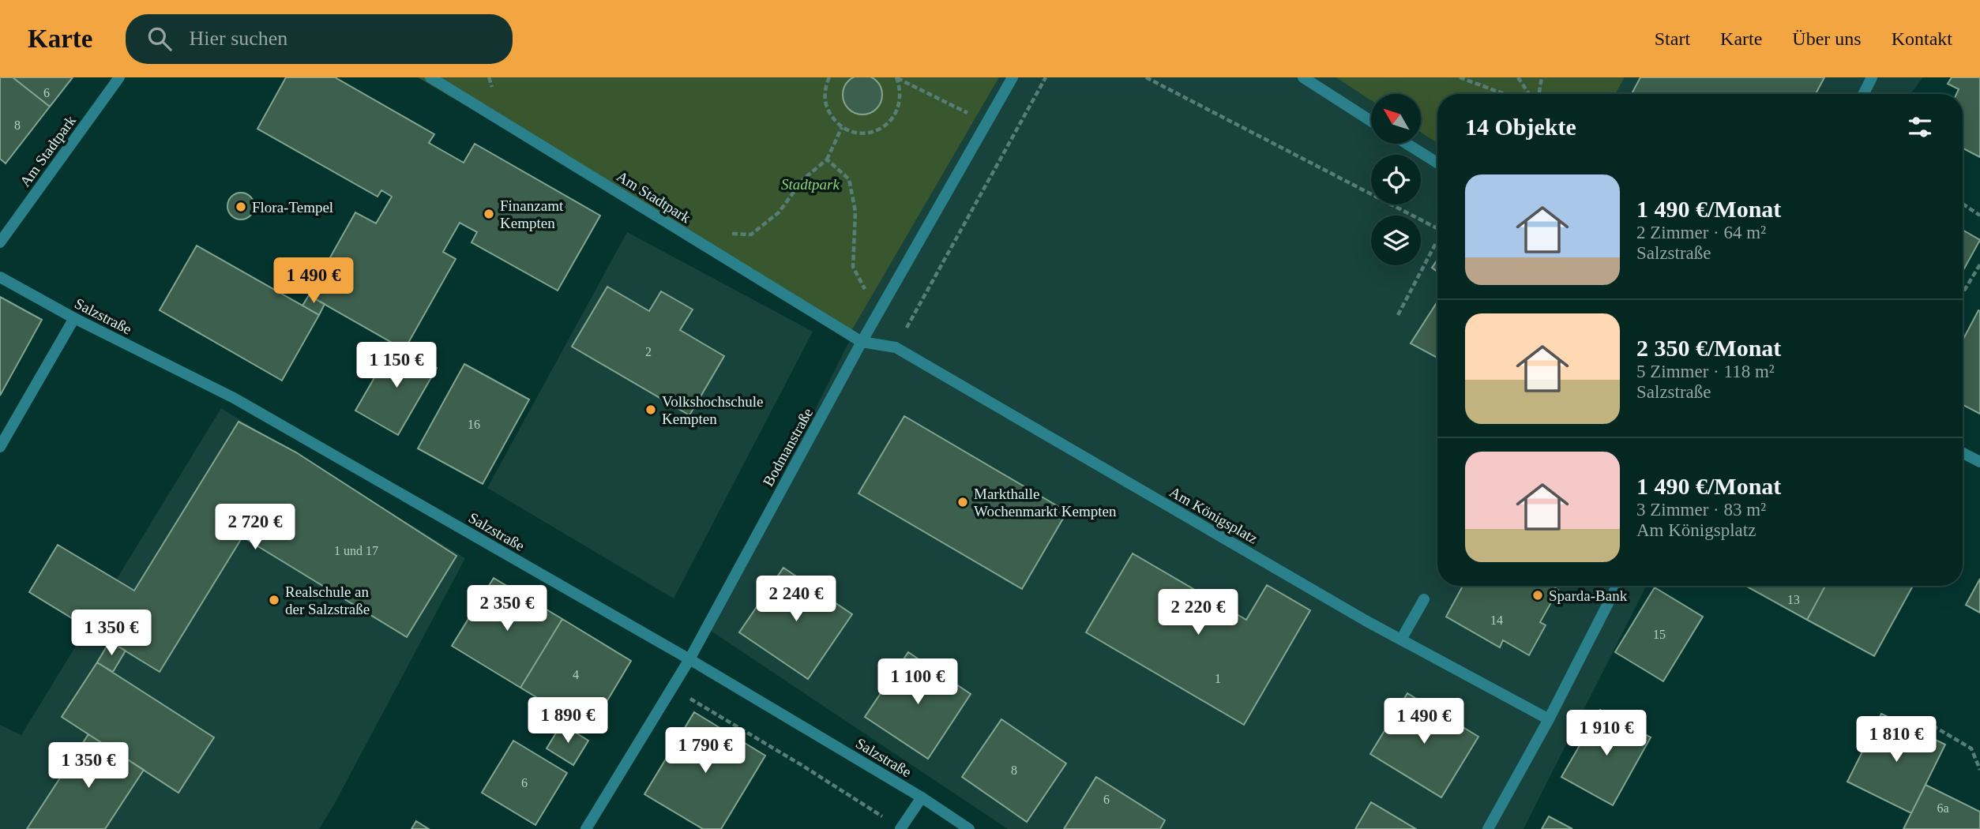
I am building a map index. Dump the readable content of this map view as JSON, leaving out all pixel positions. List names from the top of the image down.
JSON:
{
  "streets": {
    "street": [
      "Am Stadtpark",
      "Salzstraße",
      "Bodmanstraße",
      "Am Königsplatz"
    ]
  },
  "crossings": [
    ["Am Stadtpark", "Bodmanstraße"],
    ["Am Stadtpark", "Am Königsplatz"],
    ["Salzstraße", "Bodmanstraße"],
    ["Bodmanstraße", "Am Königsplatz"]
  ],
  "parks": ["Stadtpark"],
  "places": [
    "Flora-Tempel",
    "Finanzamt Kempten",
    "Volkshochschule Kempten",
    "Markthalle Wochenmarkt Kempten",
    "Sparda-Bank",
    "Realschule an der Salzstraße"
  ],
  "house_numbers": [
    "6",
    "8",
    "2",
    "16",
    "1 und 17",
    "13",
    "14",
    "15",
    "4",
    "1",
    "8",
    "6",
    "6",
    "6a"
  ],
  "north": "top left",
  "page": {
    "header": "Karte",
    "search": "Hier suchen",
    "nav": [
      "Start",
      "Karte",
      "Über uns",
      "Kontakt"
    ],
    "heading": "14 Objekte",
    "list": [
      {
        "name": "1 490 €/Monat",
        "note": "2 Zimmer · 64 m² · Salzstraße"
      },
      {
        "name": "2 350 €/Monat",
        "note": "5 Zimmer · 118 m² · Salzstraße"
      },
      {
        "name": "1 490 €/Monat",
        "note": "3 Zimmer · 83 m² · Am Königsplatz"
      }
    ],
    "price": [
      "1 490 €",
      "1 150 €",
      "2 720 €",
      "2 240 €",
      "2 350 €",
      "2 220 €",
      "1 350 €",
      "1 100 €",
      "1 890 €",
      "1 490 €",
      "1 910 €",
      "1 810 €",
      "1 790 €",
      "1 350 €"
    ]
  }
}
